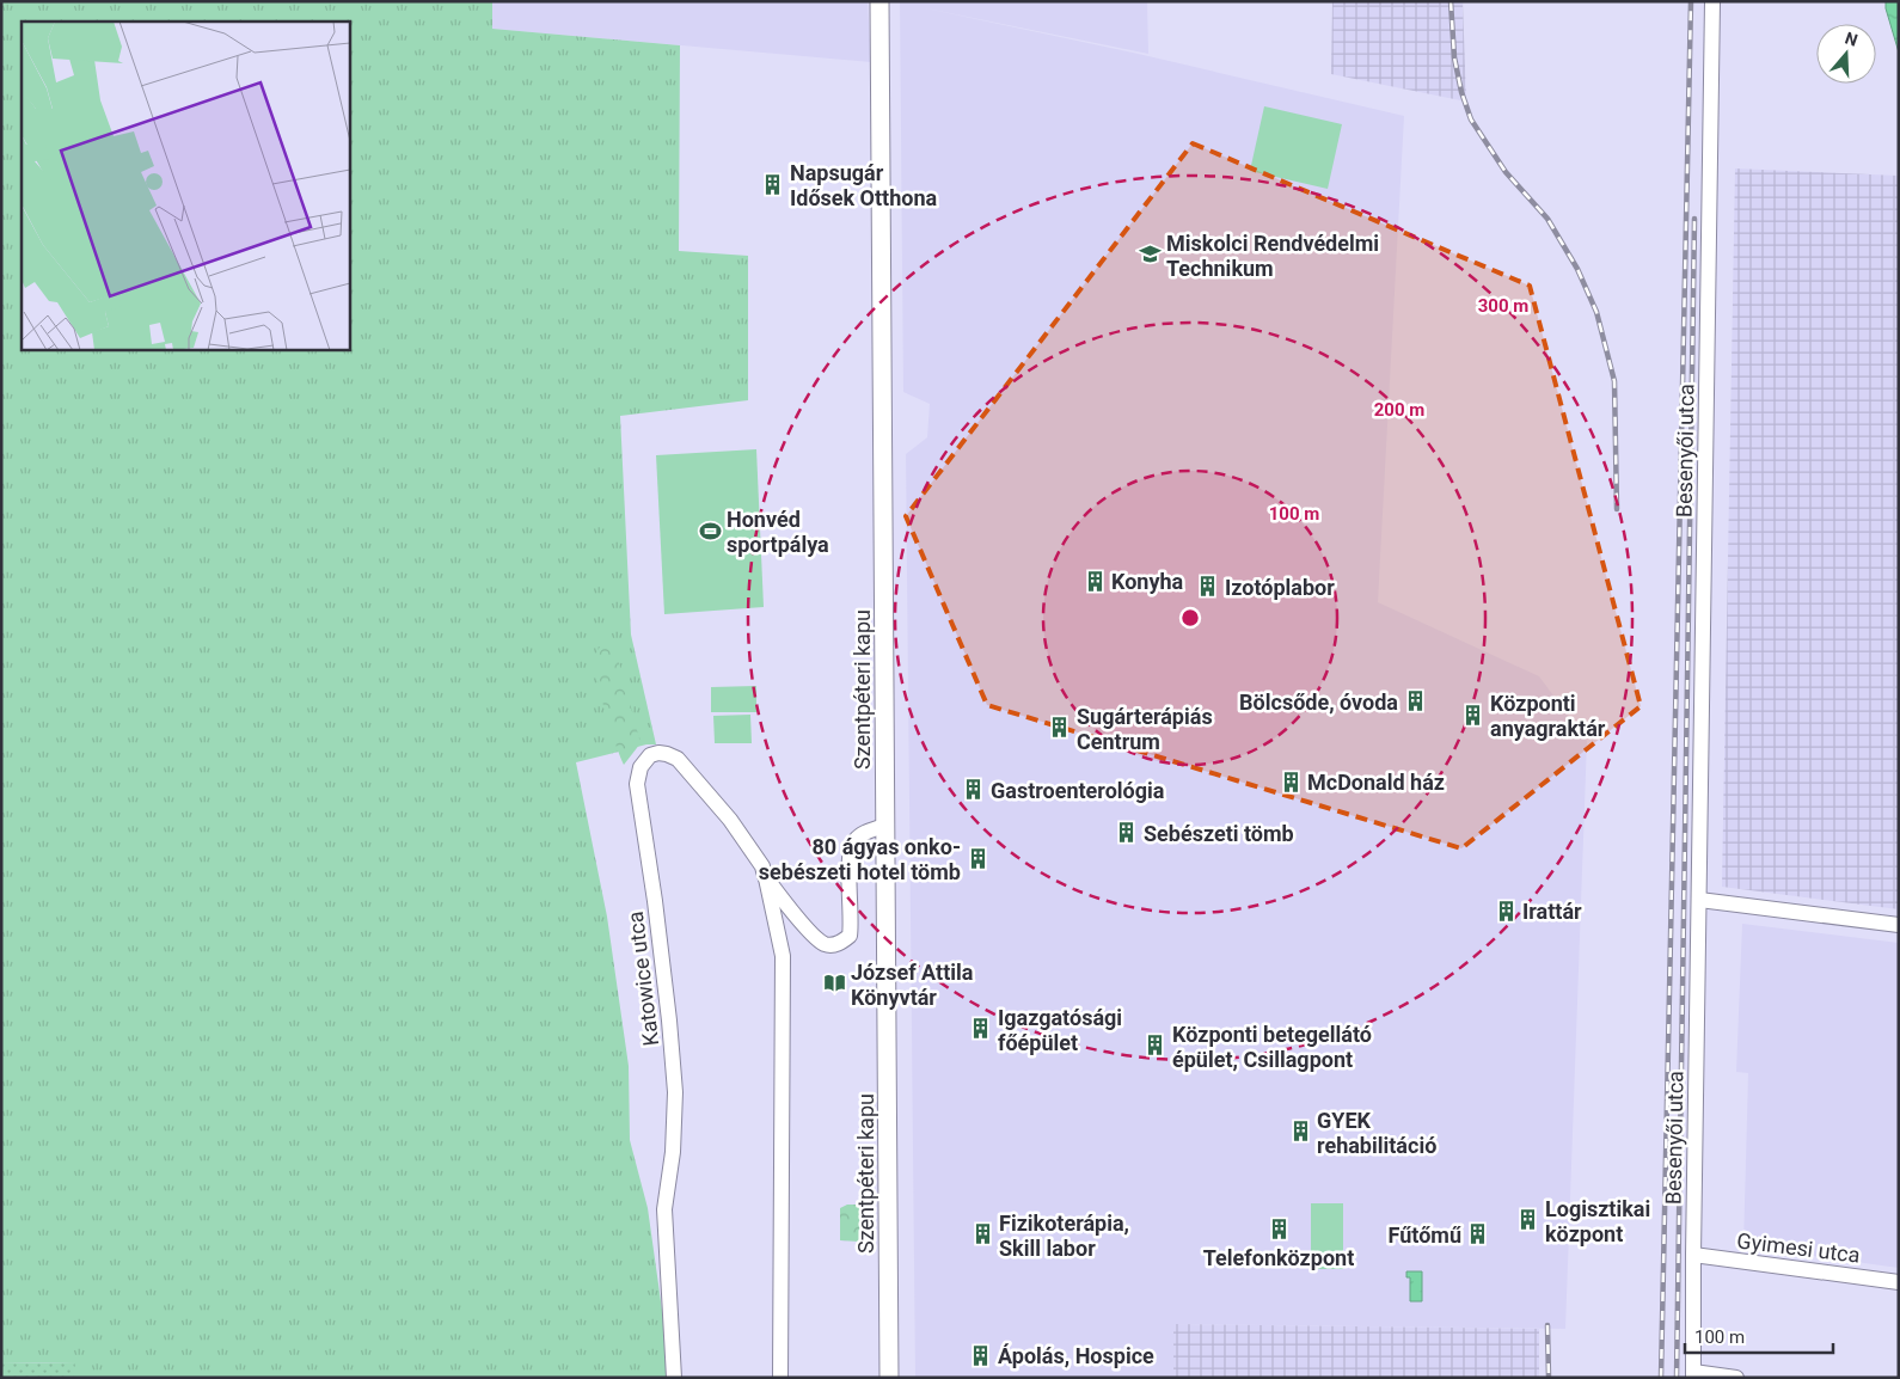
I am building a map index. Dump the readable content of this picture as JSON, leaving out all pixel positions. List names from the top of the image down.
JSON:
{
  "streets": {
    "main road": ["Szentpéteri kapu"],
    "street": ["Besenyői utca", "Katowice utca", "Gyimesi utca"]
  },
  "crossings": [
    ["Besenyői utca", "Gyimesi utca"],
    ["Szentpéteri kapu", "Katowice utca"]
  ],
  "places": {
    "building": [
      "Napsugár Idősek Otthona",
      "Konyha",
      "Izotóplabor",
      "Bölcsőde, óvoda",
      "Központi anyagraktár",
      "Sugárterápiás Centrum",
      "McDonald ház",
      "Gastroenterológia",
      "Sebészeti tömb",
      "80 ágyas onko- sebészeti hotel tömb",
      "Irattár",
      "Igazgatósági főépület",
      "Központi betegellátó épület, Csillagpont",
      "GYEK rehabilitáció",
      "Logisztikai központ",
      "Telefonközpont",
      "Fizikoterápia, Skill labor",
      "Fűtőmű",
      "Ápolás, Hospice"
    ],
    "school or university": ["Miskolci Rendvédelmi Technikum"],
    "sports": ["Honvéd sportpálya"],
    "library": ["József Attila Könyvtár"]
  },
  "scale_bar": "100 m",
  "north": "top",
  "rings": ["300 m", "200 m", "100 m"]
}
